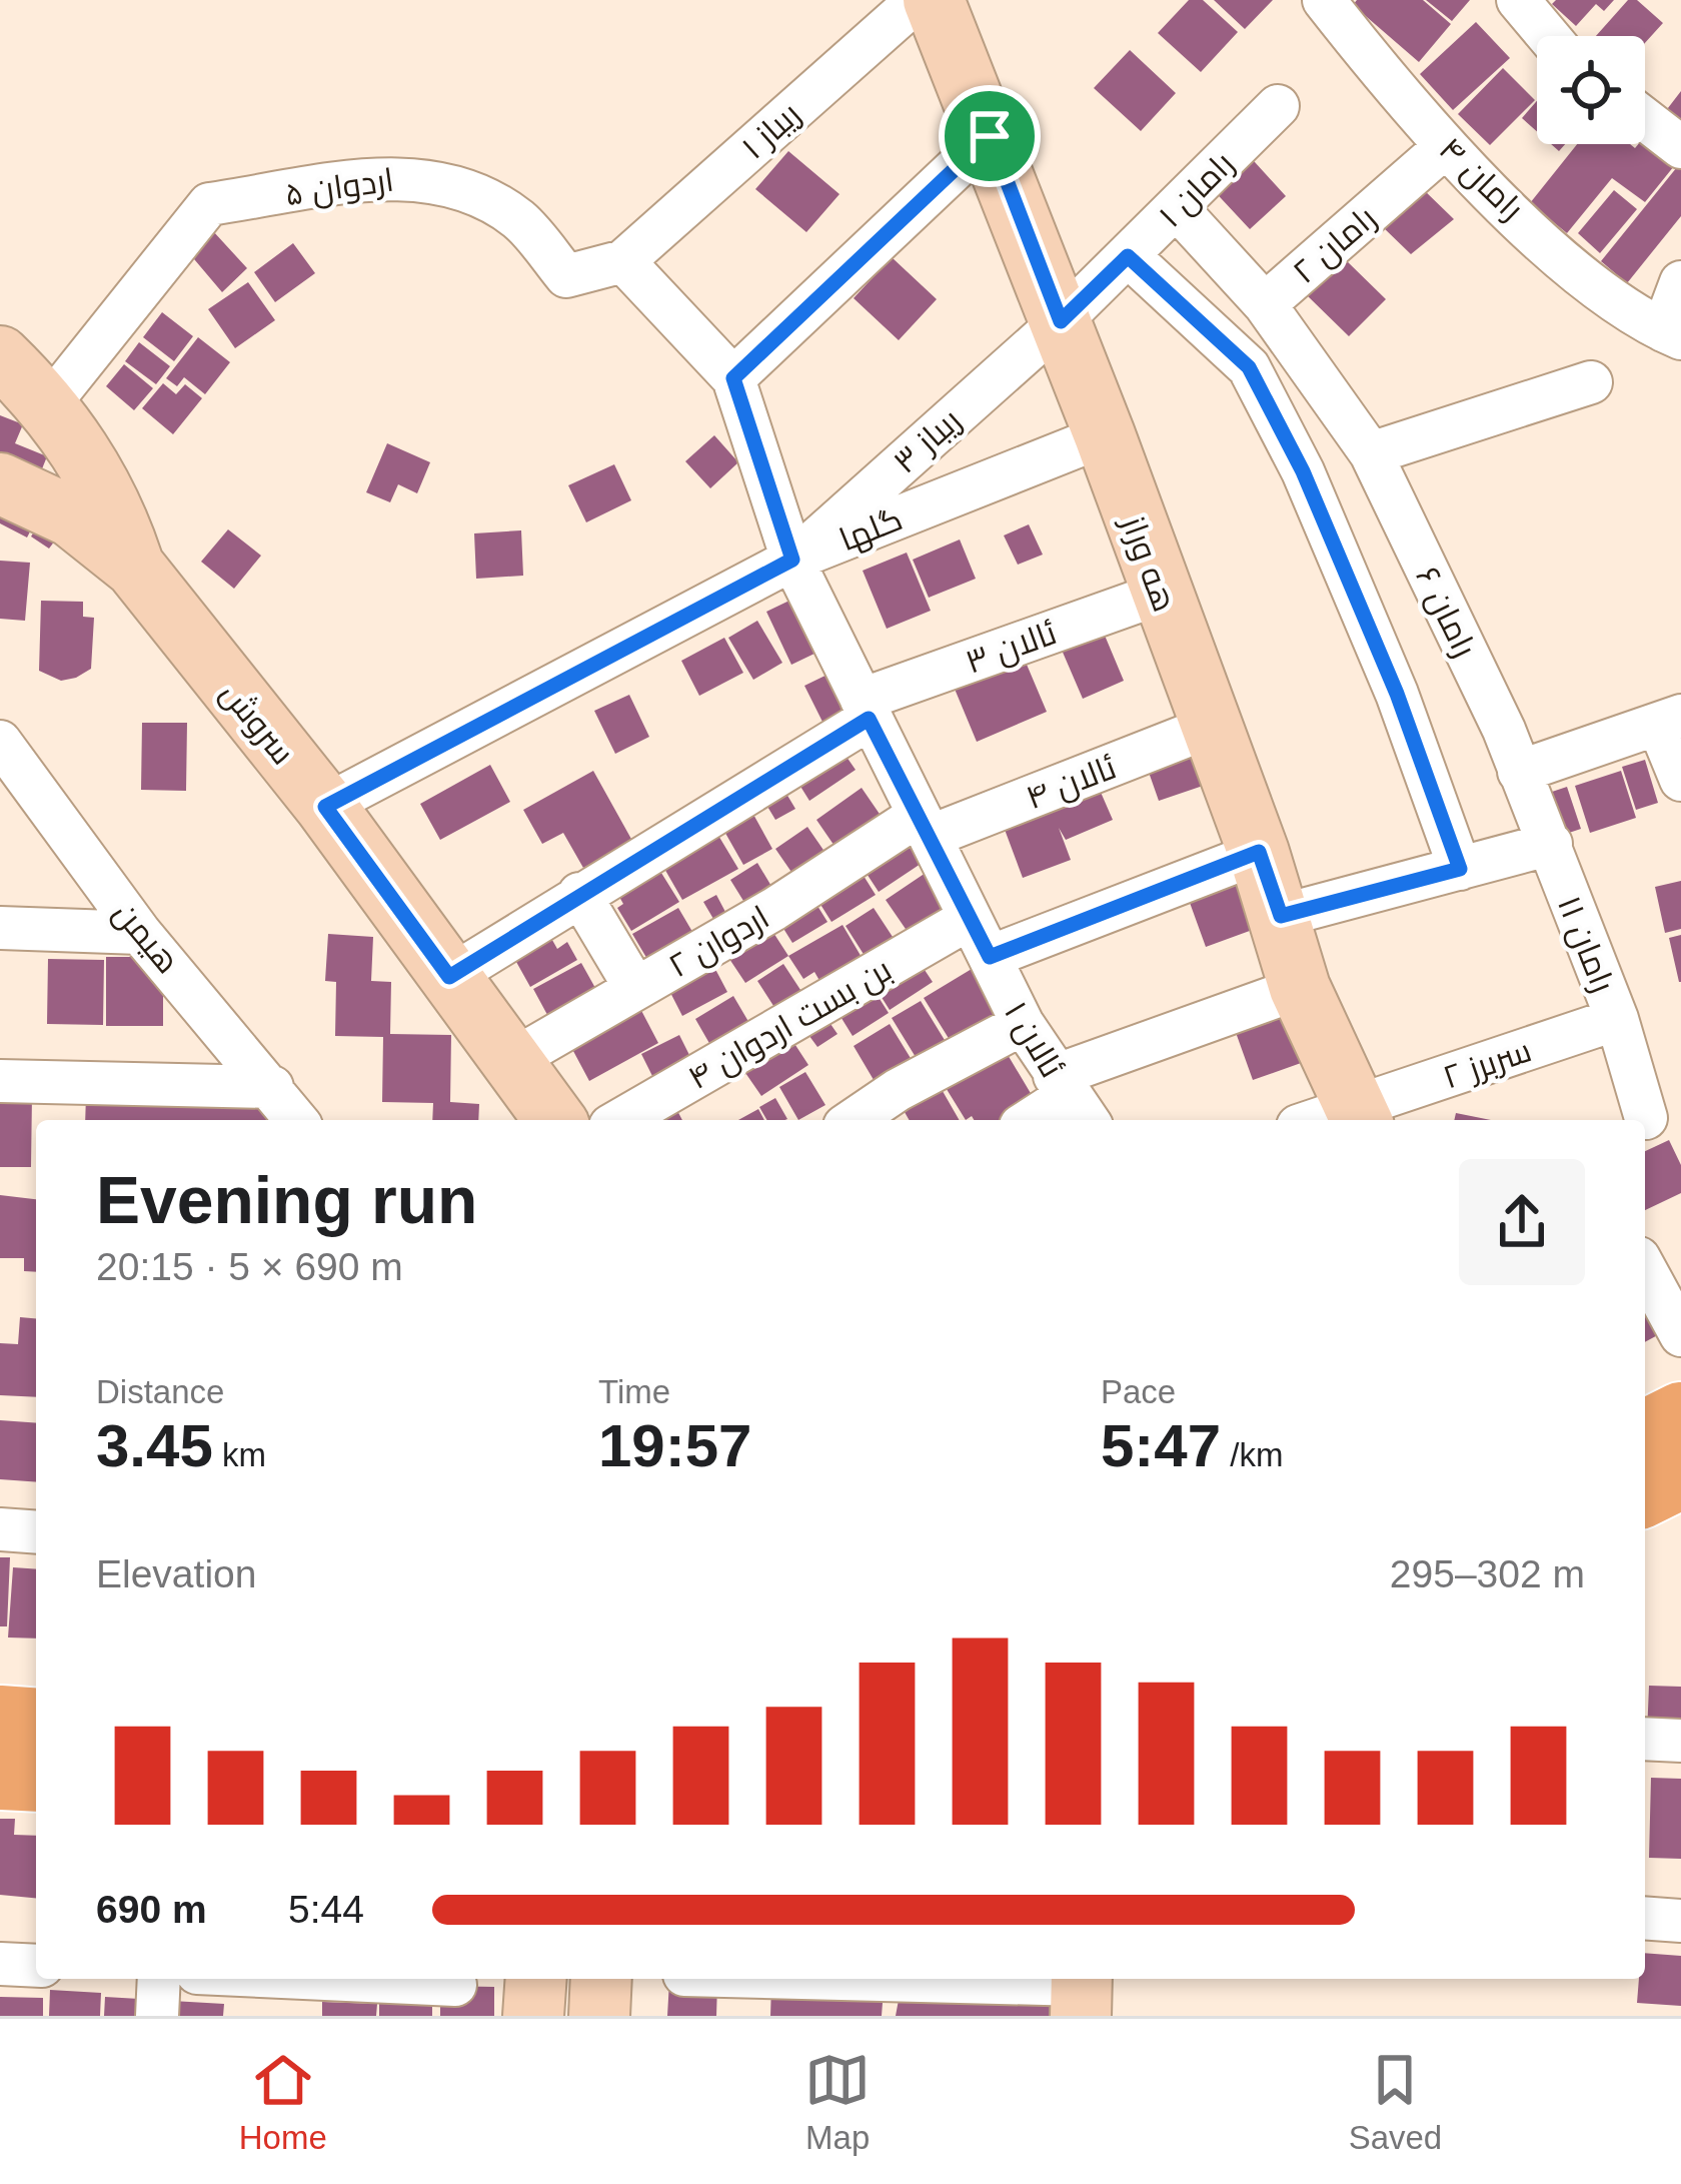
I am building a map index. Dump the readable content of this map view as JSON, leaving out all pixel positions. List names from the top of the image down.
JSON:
{
  "streets": {
    "street": [
      "ریباز ۱",
      "رامان ۴",
      "اردوان ۵",
      "رامان ۱",
      "رامان ۲",
      "ریباز ۳",
      "گلها",
      "هه وراز",
      "رامان ۶",
      "ئالان ۳",
      "سروش",
      "ئالان ۴",
      "هیمن",
      "اردوان ۲",
      "رامان ۱۱",
      "بن بست اردوان ۴",
      "ئالان ۱",
      "سربرز ۲"
    ]
  },
  "crossings": [
    ["ریباز ۱", "اردوان ۵"],
    ["رامان ۴", "رامان ۲"],
    ["رامان ۱", "رامان ۲"],
    ["رامان ۱", "ریباز ۳"],
    ["رامان ۱", "هه وراز"],
    ["رامان ۲", "رامان ۶"],
    ["ریباز ۳", "گلها"],
    ["ریباز ۳", "هه وراز"],
    ["ریباز ۳", "ئالان ۱"],
    ["گلها", "هه وراز"],
    ["گلها", "سروش"],
    ["گلها", "ئالان ۱"],
    ["هه وراز", "ئالان ۳"],
    ["هه وراز", "ئالان ۴"],
    ["هه وراز", "سربرز ۲"],
    ["رامان ۶", "رامان ۱۱"],
    ["ئالان ۳", "سروش"],
    ["ئالان ۳", "ئالان ۱"],
    ["سروش", "اردوان ۲"],
    ["ئالان ۴", "اردوان ۲"],
    ["ئالان ۴", "ئالان ۱"],
    ["اردوان ۲", "ئالان ۱"],
    ["رامان ۱۱", "سربرز ۲"],
    ["بن بست اردوان ۴", "ئالان ۱"]
  ],
  "page": {
    "heading": ["Evening run", "20:15 · 5 × 690 m"],
    "stats": [
      ["Distance", "3.45 km"],
      ["Time", "19:57"],
      ["Pace", "5:47 /km"]
    ],
    "chart": ["Elevation", "295–302 m"],
    "list": [
      {
        "name": "690 m",
        "note": "5:44"
      }
    ],
    "tabs": ["Home", "Map", "Saved"]
  }
}
